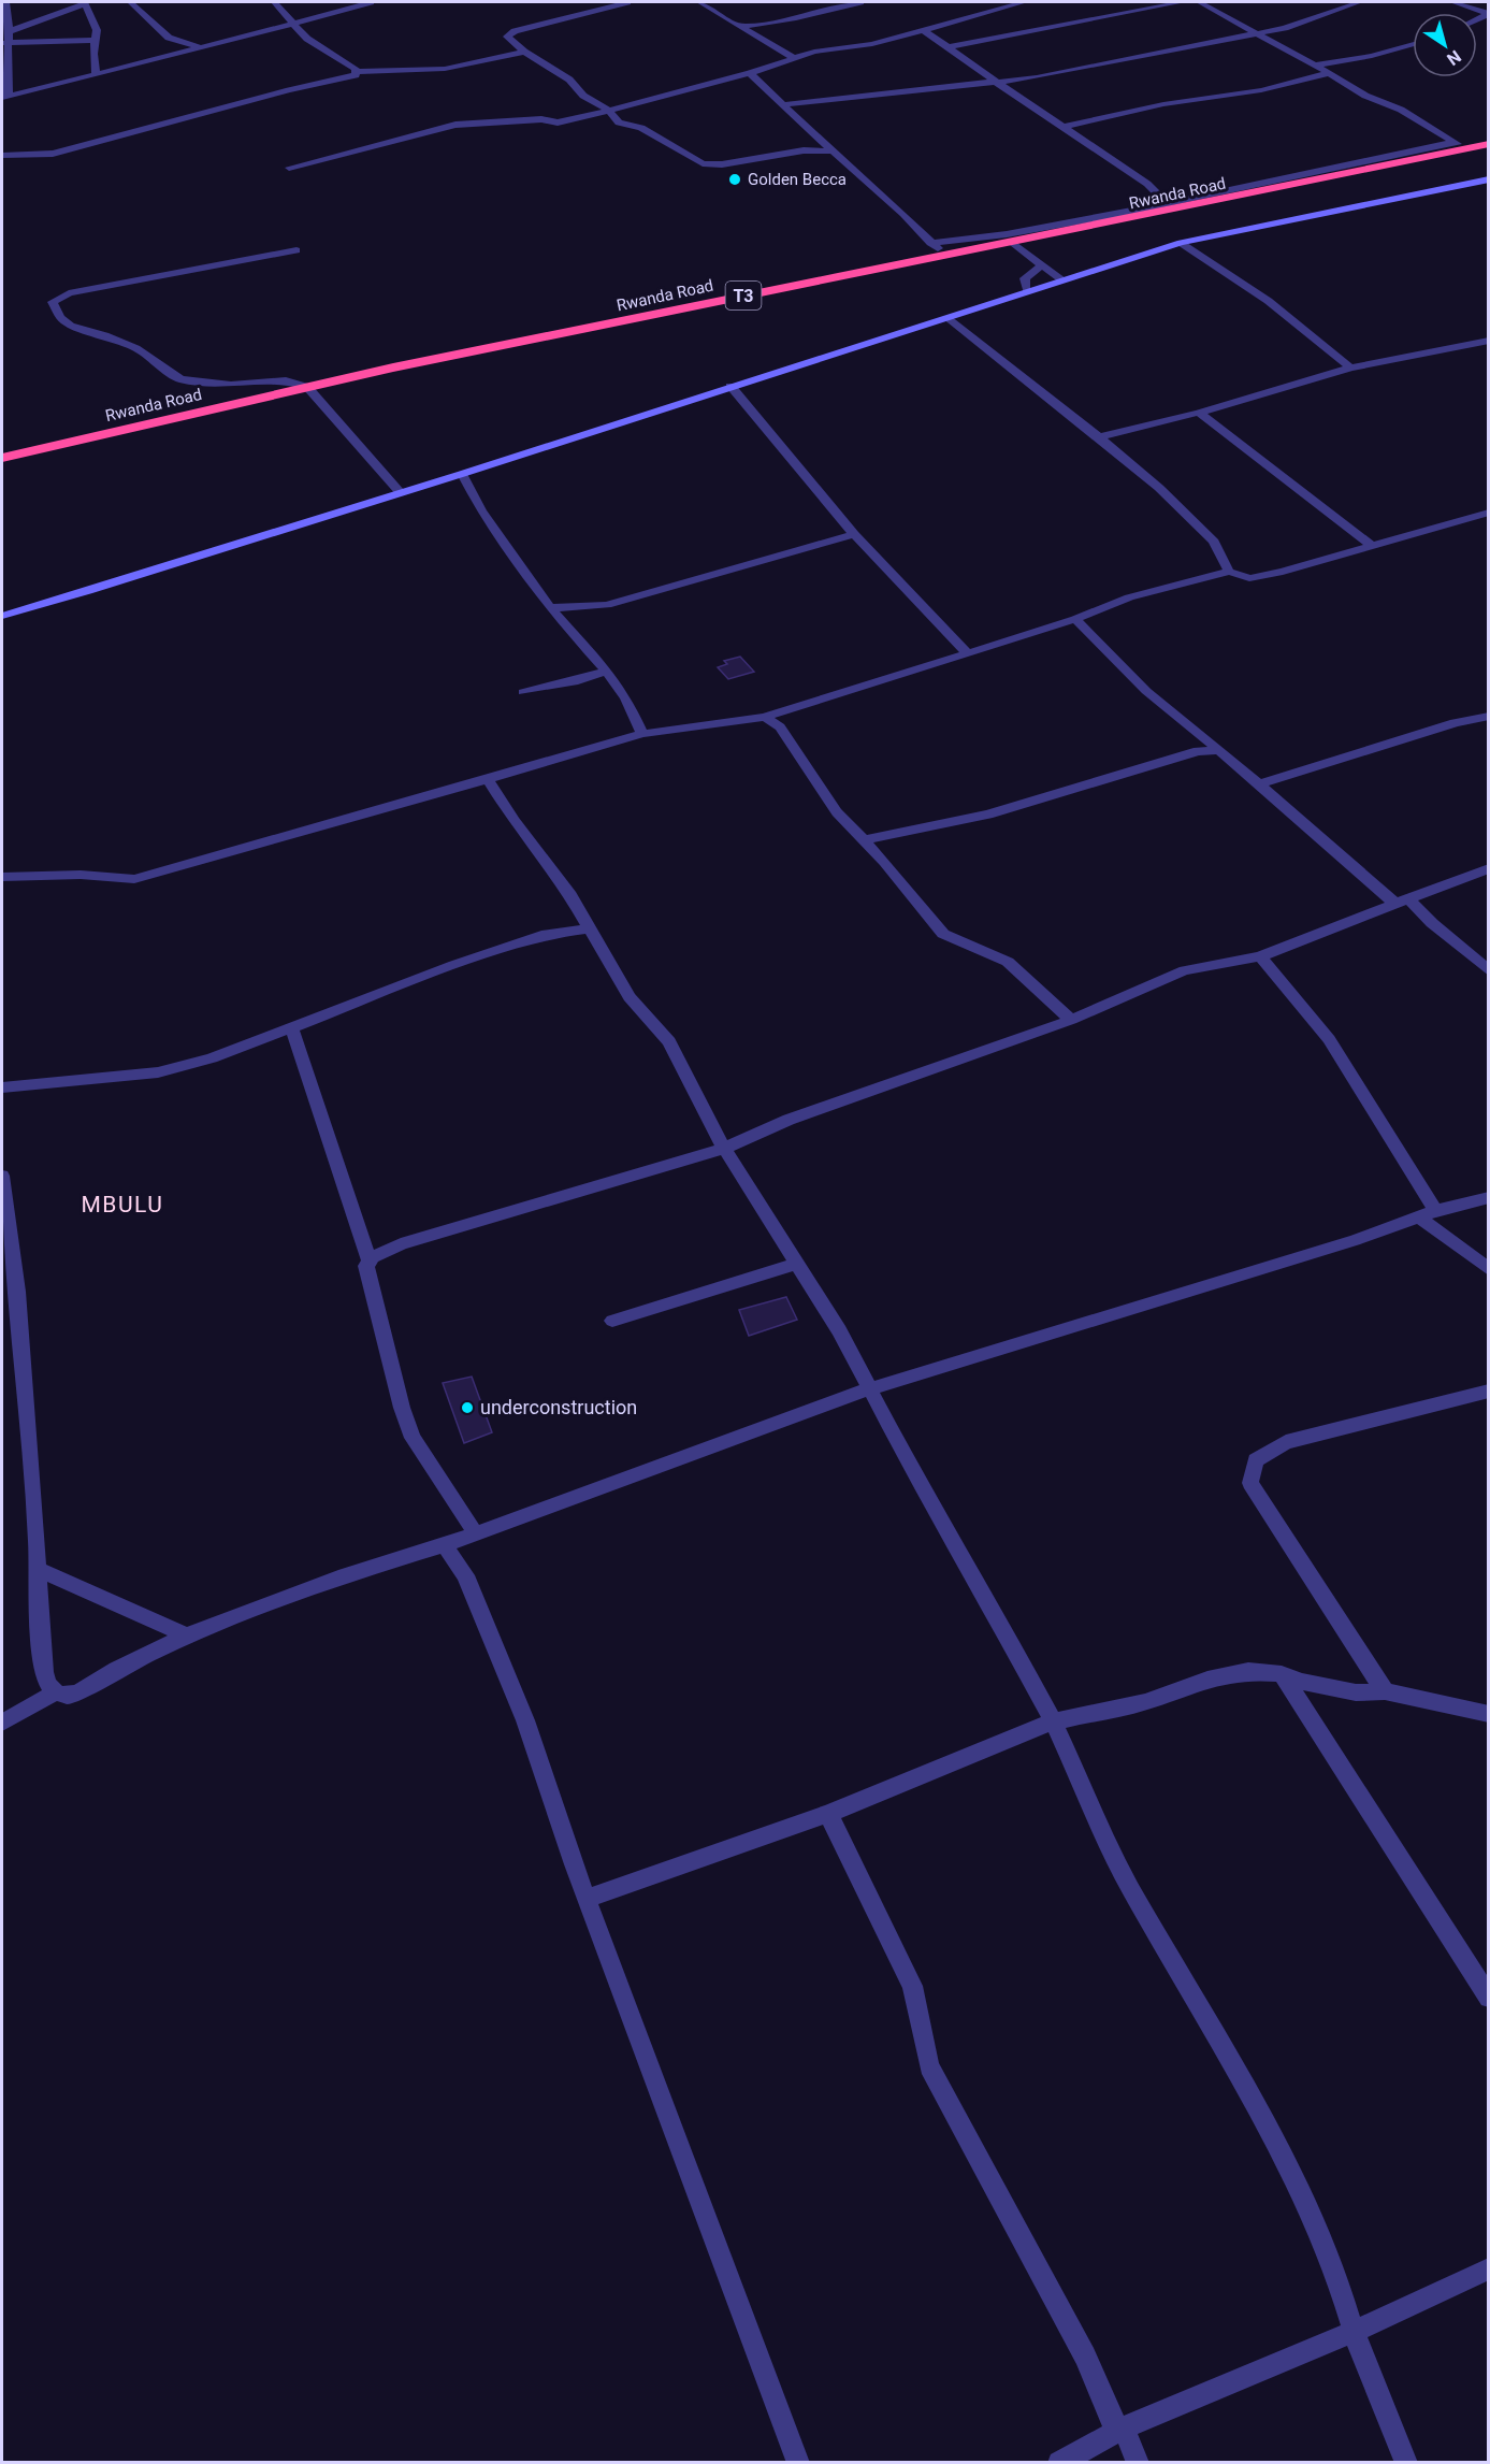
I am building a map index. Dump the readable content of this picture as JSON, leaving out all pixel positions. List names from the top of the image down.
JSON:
{
  "streets": {
    "highway": ["Rwanda Road", "T3"]
  },
  "districts": ["MBULU"],
  "places": ["Golden Becca", "underconstruction"],
  "north": "bottom right"
}
